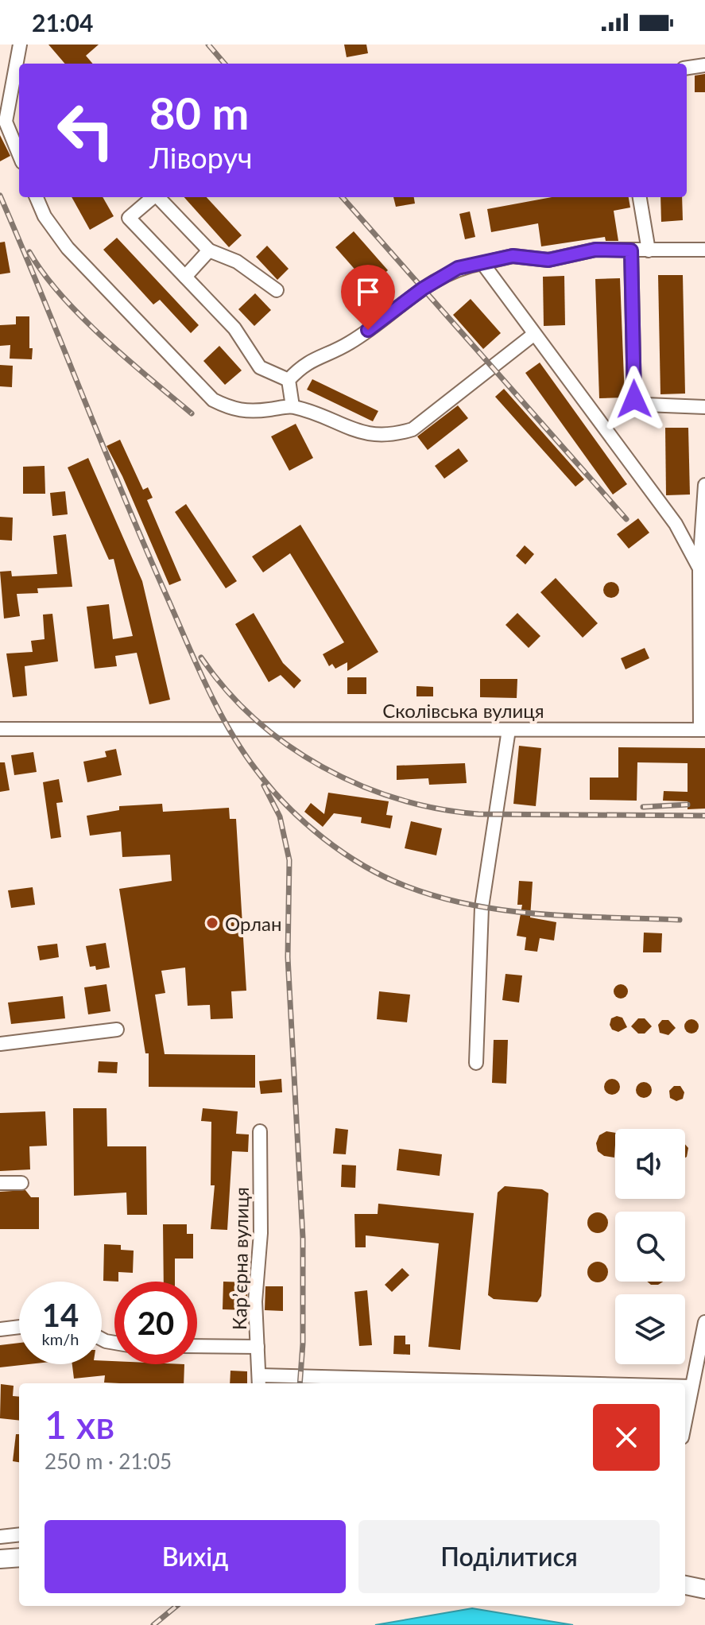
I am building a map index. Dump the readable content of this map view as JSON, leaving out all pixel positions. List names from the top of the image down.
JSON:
{
  "streets": {
    "street": ["Сколівська вулиця", "Карʼєрна вулиця"]
  },
  "places": ["Орлан"],
  "page": {
    "status": "21:04",
    "turn": ["80 m", "Ліворуч"],
    "speed": "14 km/h",
    "limit": "20",
    "heading": ["1 хв", "250 m · 21:05"],
    "buttons": ["Вихід", "Поділитися"]
  }
}
